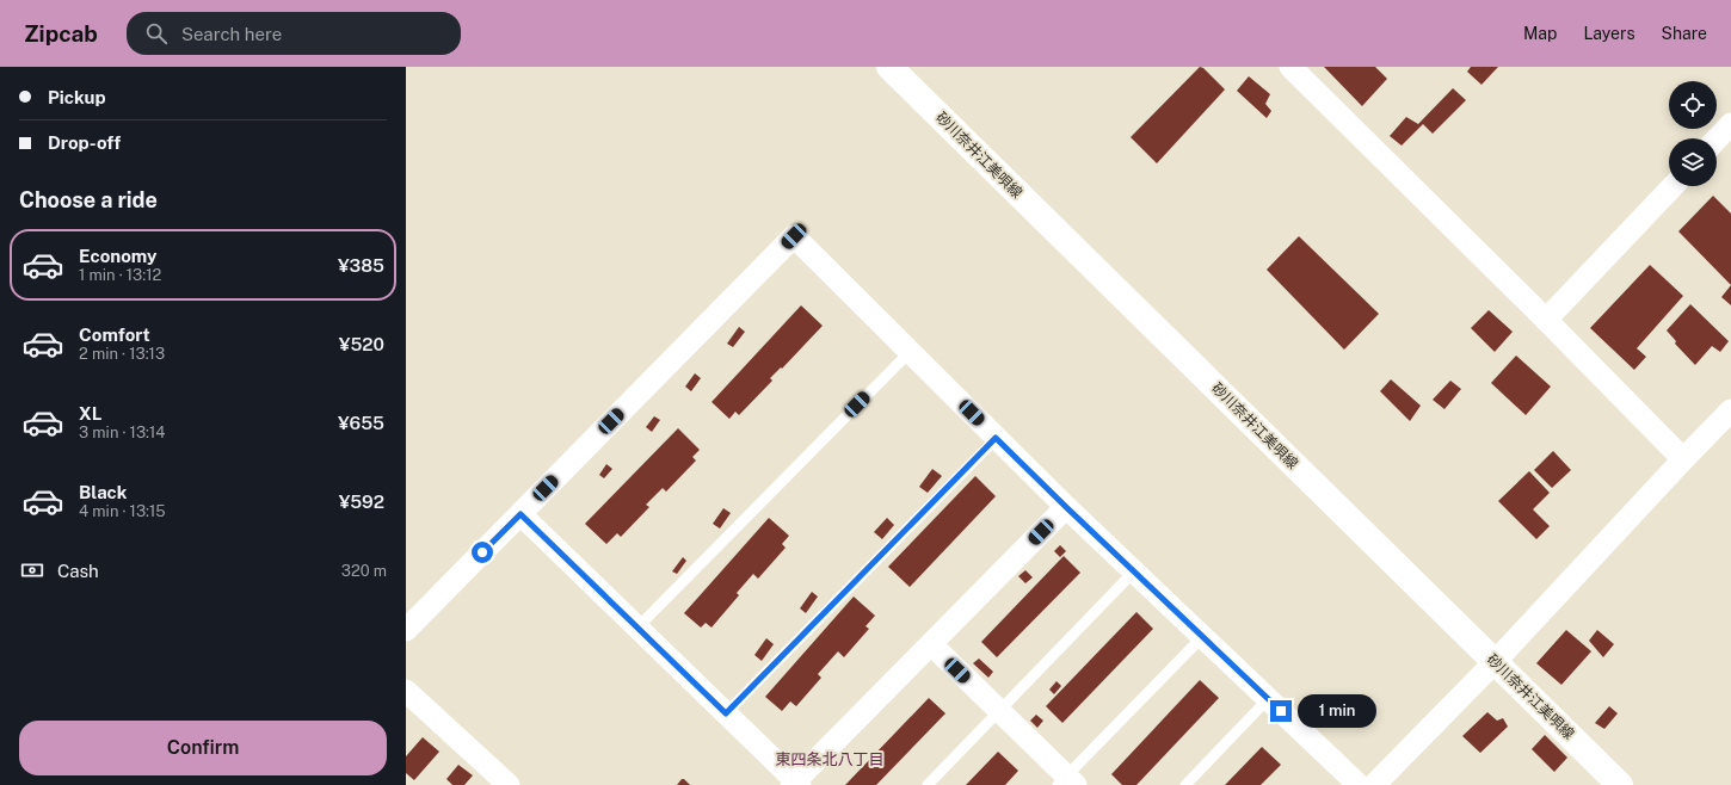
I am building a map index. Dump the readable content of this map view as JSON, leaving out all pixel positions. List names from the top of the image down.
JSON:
{
  "streets": {
    "main road": ["砂川奈井江美唄線"]
  },
  "districts": ["東四条北八丁目"],
  "page": {
    "header": "Zipcab",
    "search": "Search here",
    "nav": ["Map", "Layers", "Share"],
    "banner": ["Pickup", "Drop-off"],
    "heading": "Choose a ride",
    "list": [
      {
        "name": "Economy",
        "note": "1 min · 13:12",
        "value": "¥385"
      },
      {
        "name": "Comfort",
        "note": "2 min · 13:13",
        "value": "¥520"
      },
      {
        "name": "XL",
        "note": "3 min · 13:14",
        "value": "¥655"
      },
      {
        "name": "Black",
        "note": "4 min · 13:15",
        "value": "¥592"
      }
    ],
    "pay": ["Cash", "320 m"],
    "bubble": "1 min",
    "buttons": "Confirm"
  }
}
